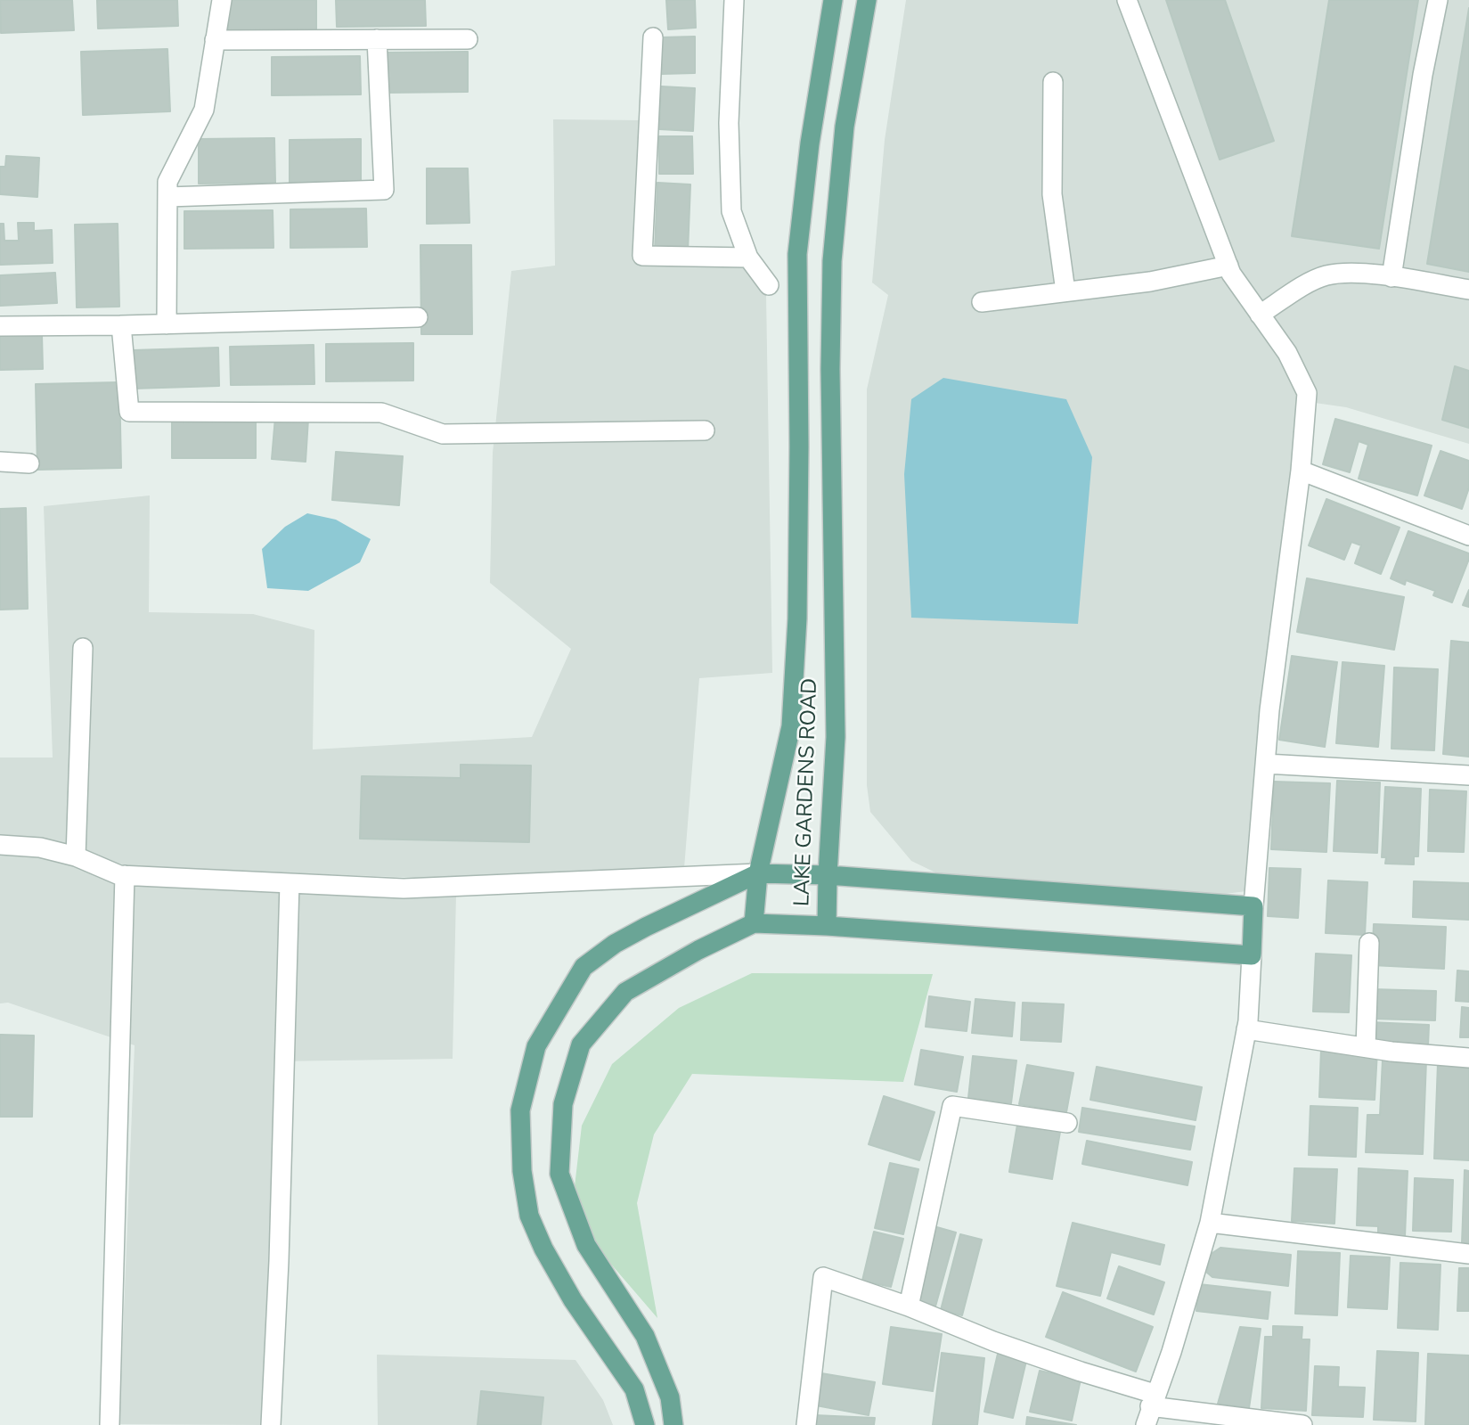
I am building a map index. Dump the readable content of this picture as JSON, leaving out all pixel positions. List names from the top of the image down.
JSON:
{
  "streets": {
    "main road": ["LAKE GARDENS ROAD"]
  }
}
